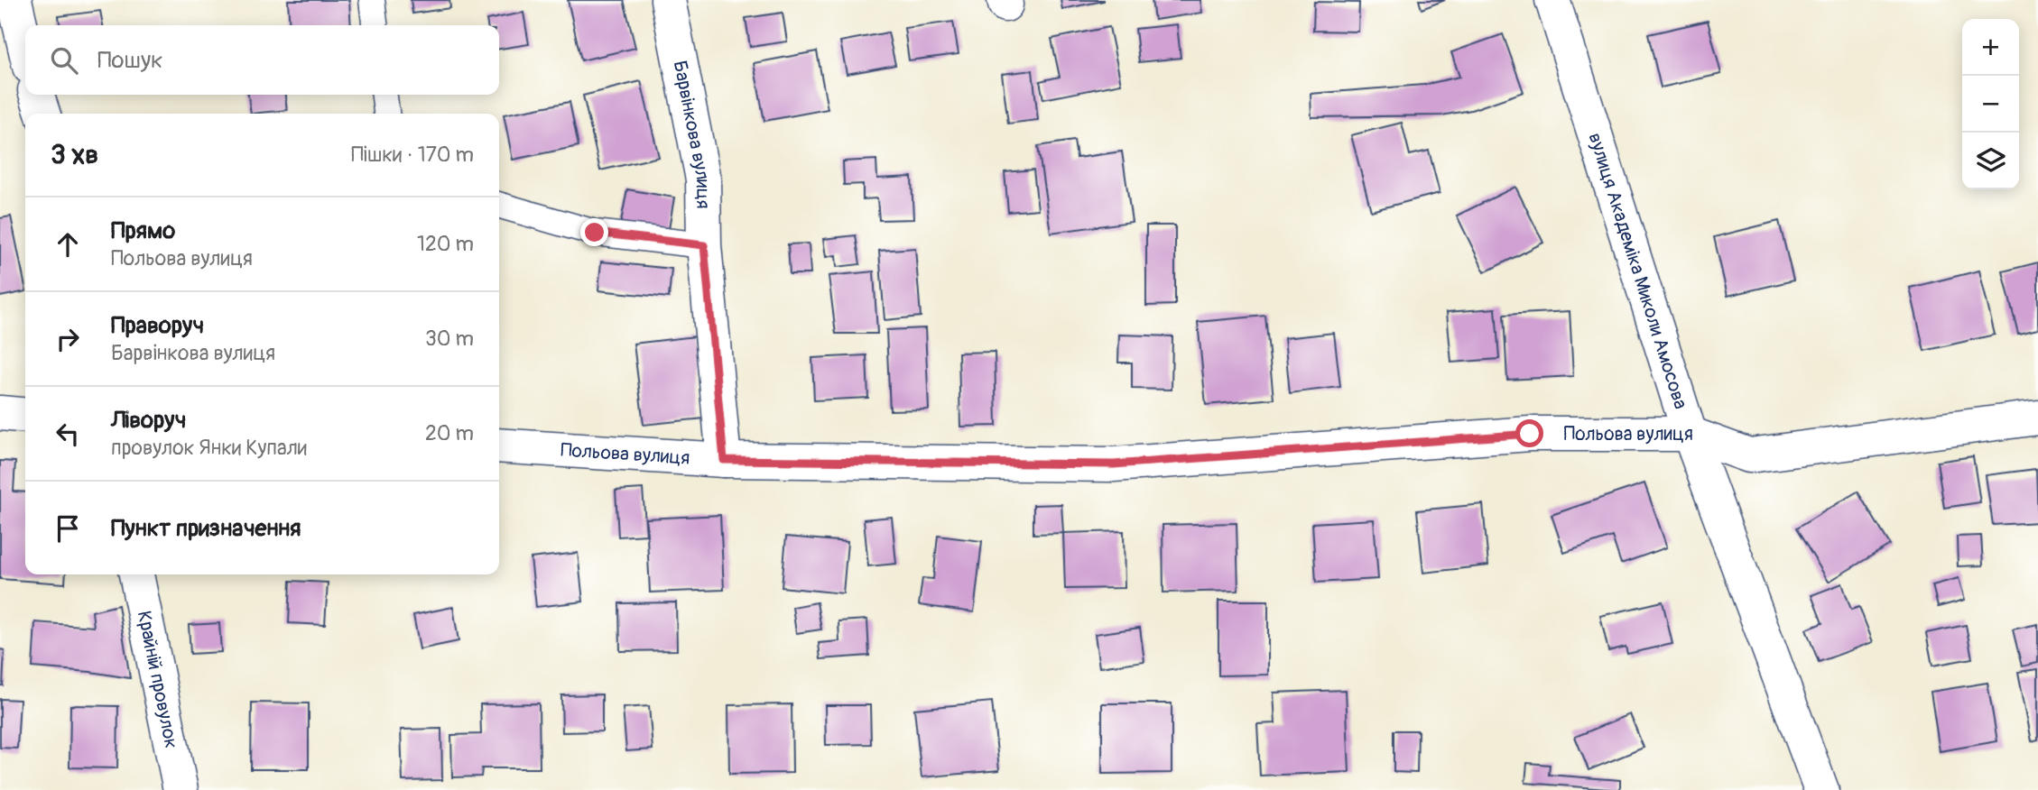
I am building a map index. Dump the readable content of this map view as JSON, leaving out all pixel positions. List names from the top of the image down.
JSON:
{
  "streets": {
    "street": [
      "Барвінкова вулиця",
      "вулиця Академіка Миколи Амосова",
      "Польова вулиця",
      "Крайній провулок"
    ]
  },
  "crossings": [
    ["Барвінкова вулиця", "Польова вулиця"],
    ["вулиця Академіка Миколи Амосова", "Польова вулиця"]
  ],
  "page": {
    "map_buttons": ["+", "−"],
    "search": "Пошук",
    "heading": ["3 хв", "Пішки · 170 m"],
    "list": [
      ["Прямо", "Польова вулиця", "120 m"],
      ["Праворуч", "Барвінкова вулиця", "30 m"],
      ["Ліворуч", "провулок Янки Купали", "20 m"],
      "Пункт призначення"
    ]
  }
}
